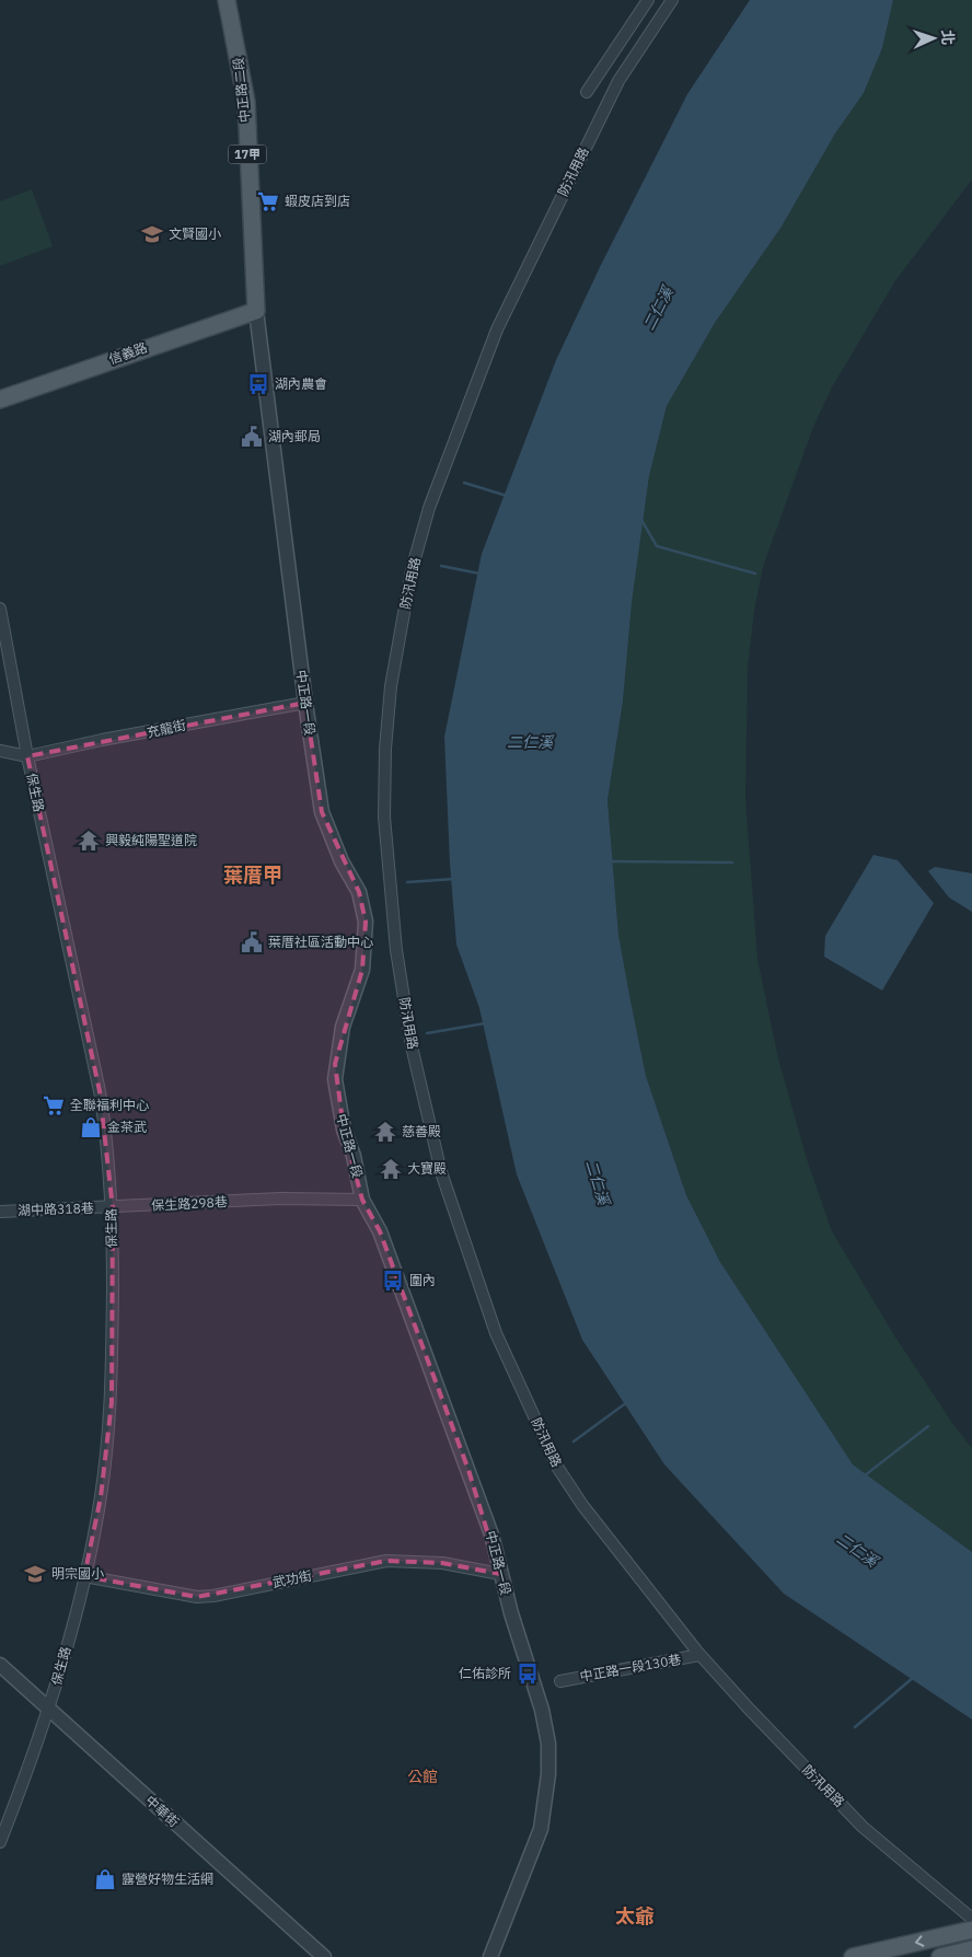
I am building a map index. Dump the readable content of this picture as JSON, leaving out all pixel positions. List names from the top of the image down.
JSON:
{
  "streets": {
    "main road": ["中正路二段", "17甲", "信義路"],
    "street": [
      "防汛用路",
      "中正路一段",
      "充龍街",
      "保生路",
      "保生路298巷",
      "湖中路318巷",
      "武功街",
      "中正路一段130巷",
      "中華街"
    ]
  },
  "crossings": [
    ["中正路二段", "信義路"],
    ["中正路二段", "中正路一段"],
    ["防汛用路", "中正路一段130巷"],
    ["信義路", "中正路一段"],
    ["中正路一段", "充龍街"],
    ["中正路一段", "保生路298巷"],
    ["中正路一段", "武功街"],
    ["充龍街", "保生路"],
    ["保生路", "保生路298巷"],
    ["保生路", "湖中路318巷"],
    ["保生路", "武功街"],
    ["保生路", "中華街"],
    ["保生路298巷", "湖中路318巷"]
  ],
  "districts": ["葉厝甲", "公館", "太爺"],
  "water": ["二仁溪"],
  "places": {
    "supermarket": ["蝦皮店到店", "全聯福利中心"],
    "school or university": ["文賢國小", "明宗國小"],
    "bus stop": ["湖內農會", "圍內", "仁佑診所"],
    "public building": ["湖內郵局", "葉厝社區活動中心"],
    "temple": ["興毅純陽聖道院", "慈善殿", "大寶殿"],
    "shop": ["金茶武", "露營好物生活網"]
  },
  "north": "right"
}
